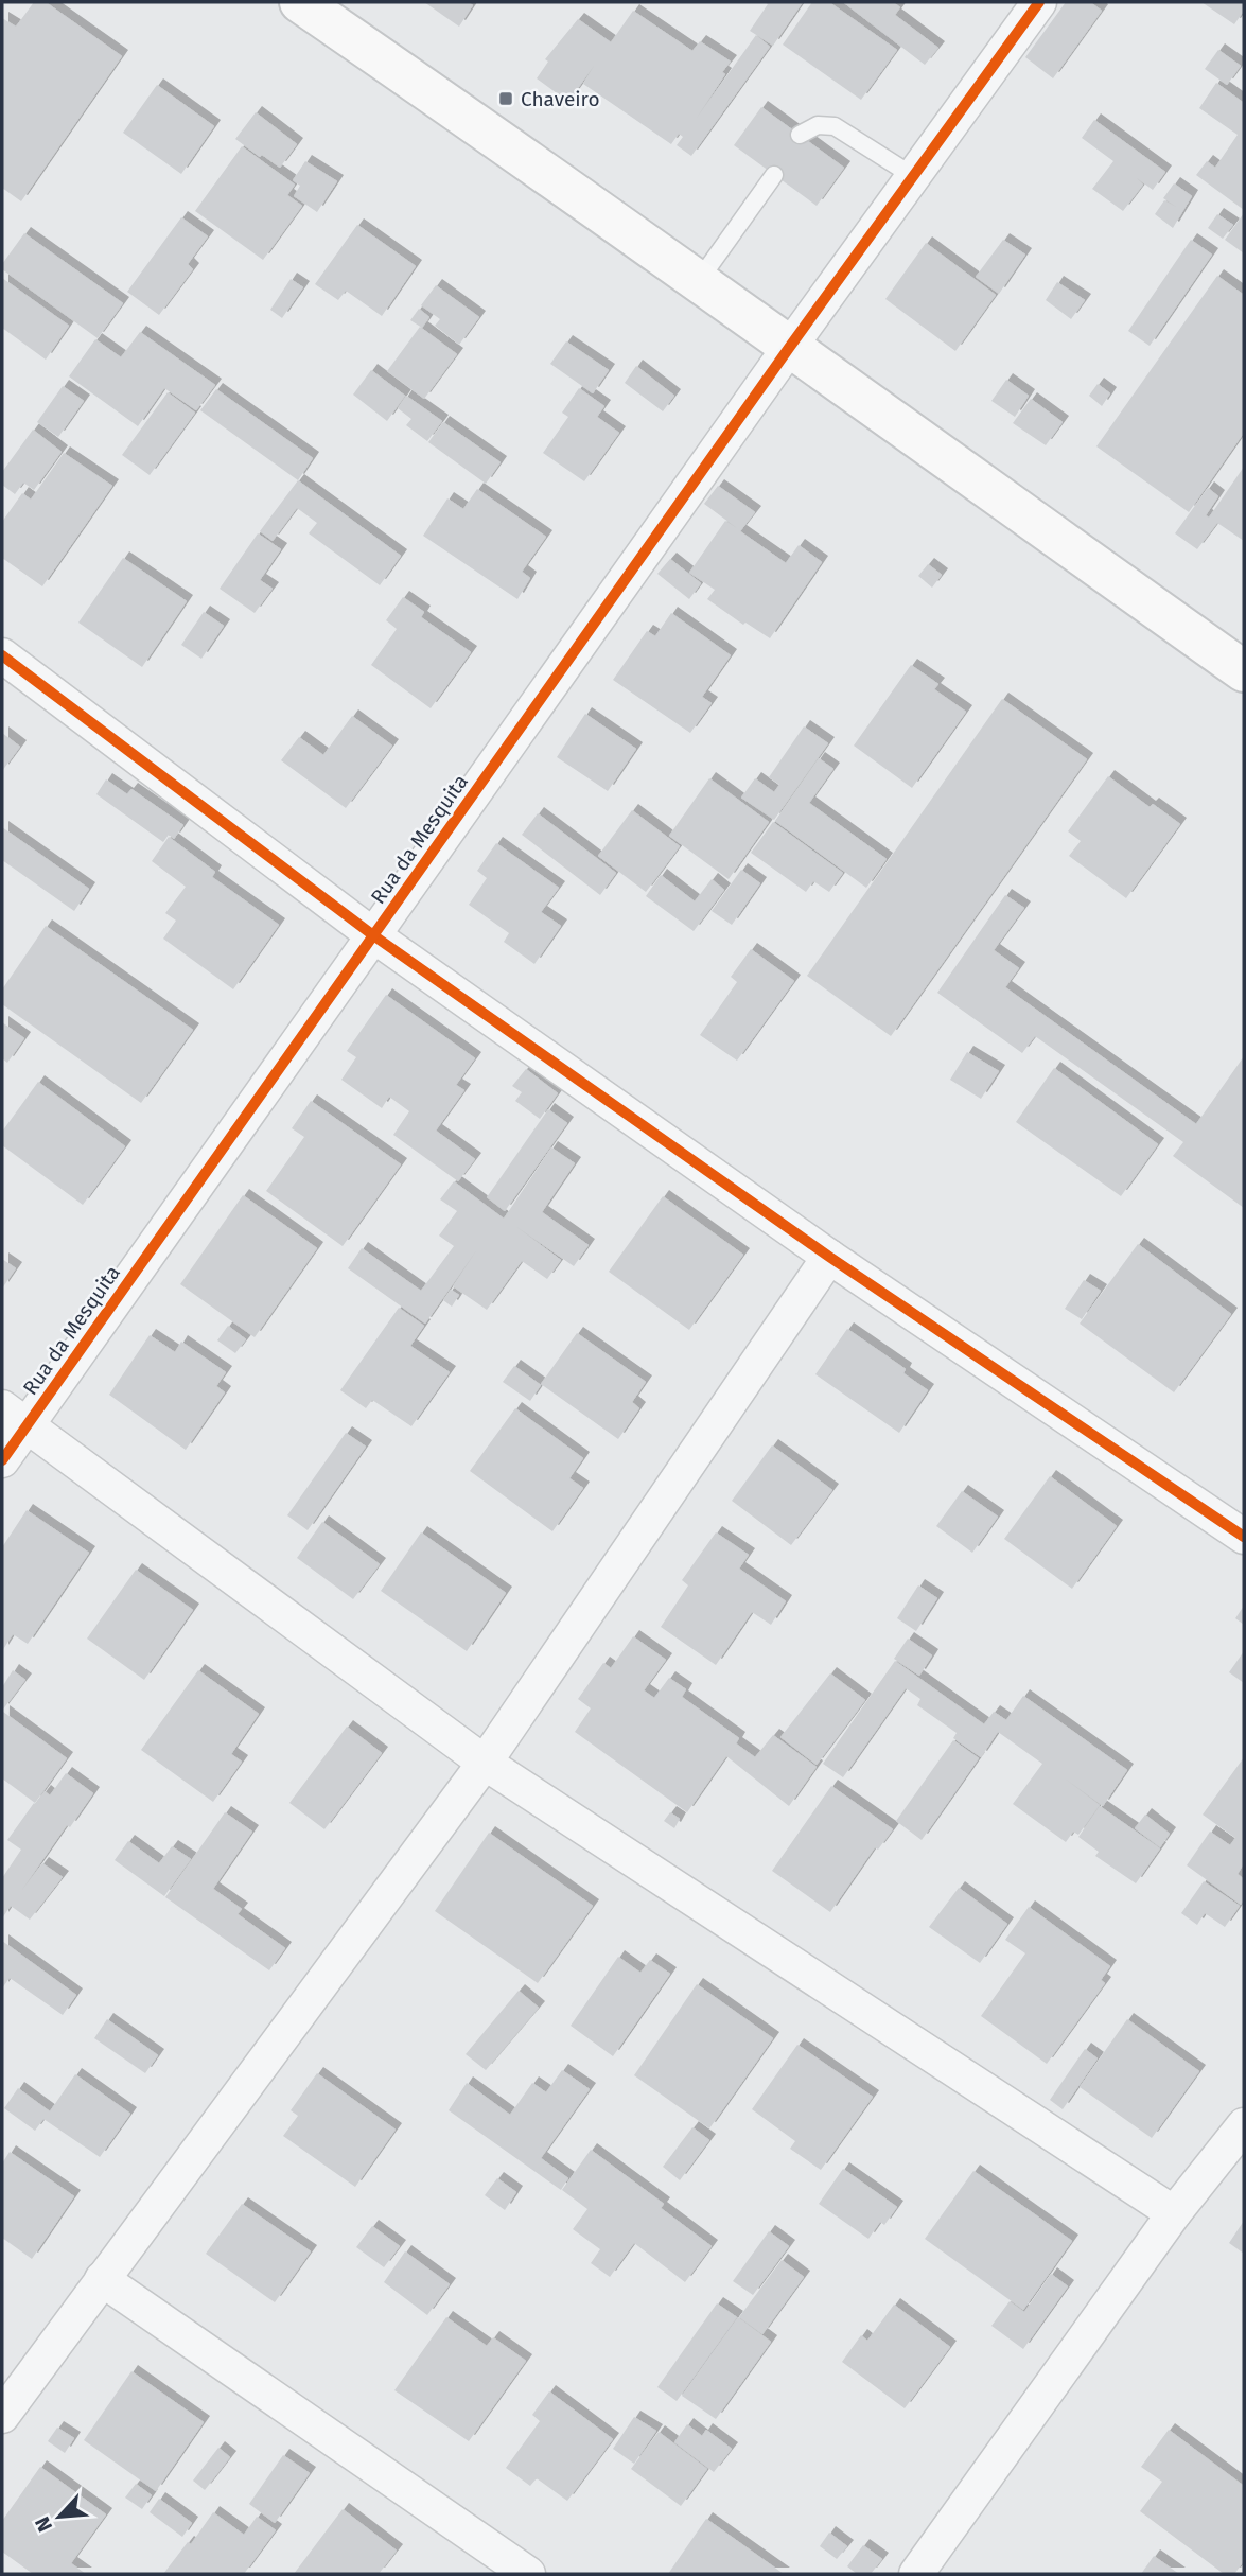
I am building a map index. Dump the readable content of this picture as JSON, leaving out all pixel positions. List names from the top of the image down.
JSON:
{
  "streets": {
    "street": ["Rua da Mesquita"]
  },
  "places": {
    "transit": ["Chaveiro"]
  },
  "north": "bottom left"
}
